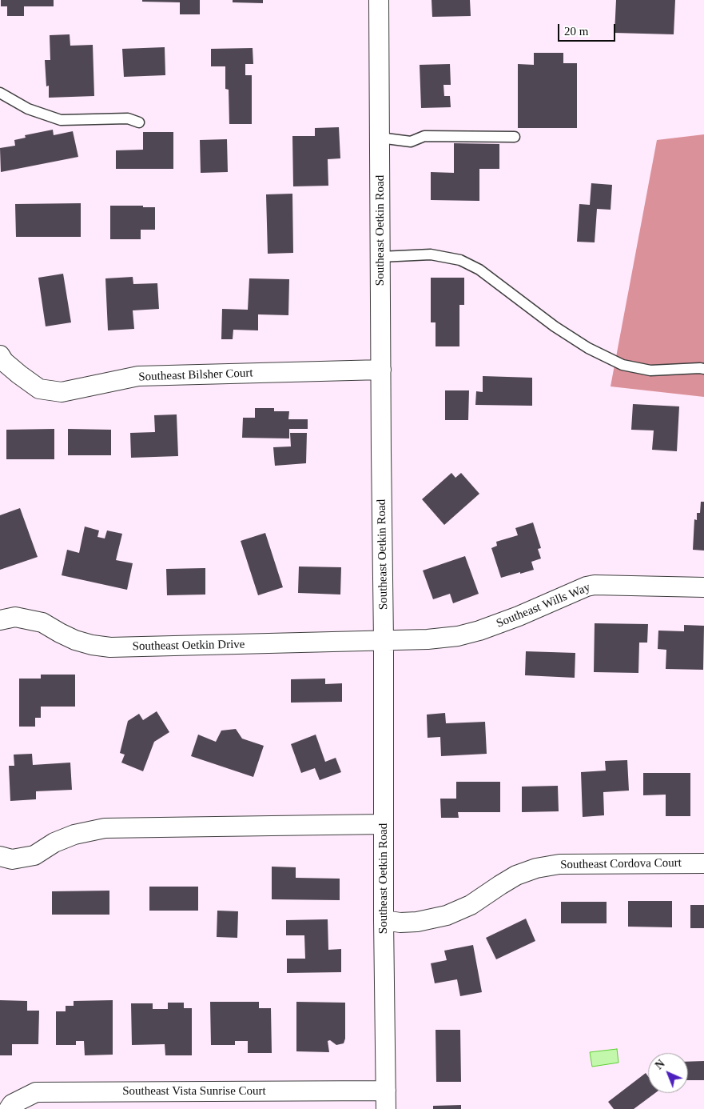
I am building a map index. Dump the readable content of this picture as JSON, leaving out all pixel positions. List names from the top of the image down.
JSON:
{
  "streets": {
    "street": [
      "Southeast Oetkin Road",
      "Southeast Bilsher Court",
      "Southeast Wills Way",
      "Southeast Oetkin Drive",
      "Southeast Cordova Court",
      "Southeast Vista Sunrise Court"
    ]
  },
  "crossings": [
    ["Southeast Oetkin Road", "Southeast Bilsher Court"],
    ["Southeast Oetkin Road", "Southeast Wills Way"],
    ["Southeast Oetkin Road", "Southeast Oetkin Drive"],
    ["Southeast Oetkin Road", "Southeast Cordova Court"],
    ["Southeast Oetkin Road", "Southeast Vista Sunrise Court"],
    ["Southeast Wills Way", "Southeast Oetkin Drive"]
  ],
  "scale_bar": "20 m",
  "north": "top left"
}
